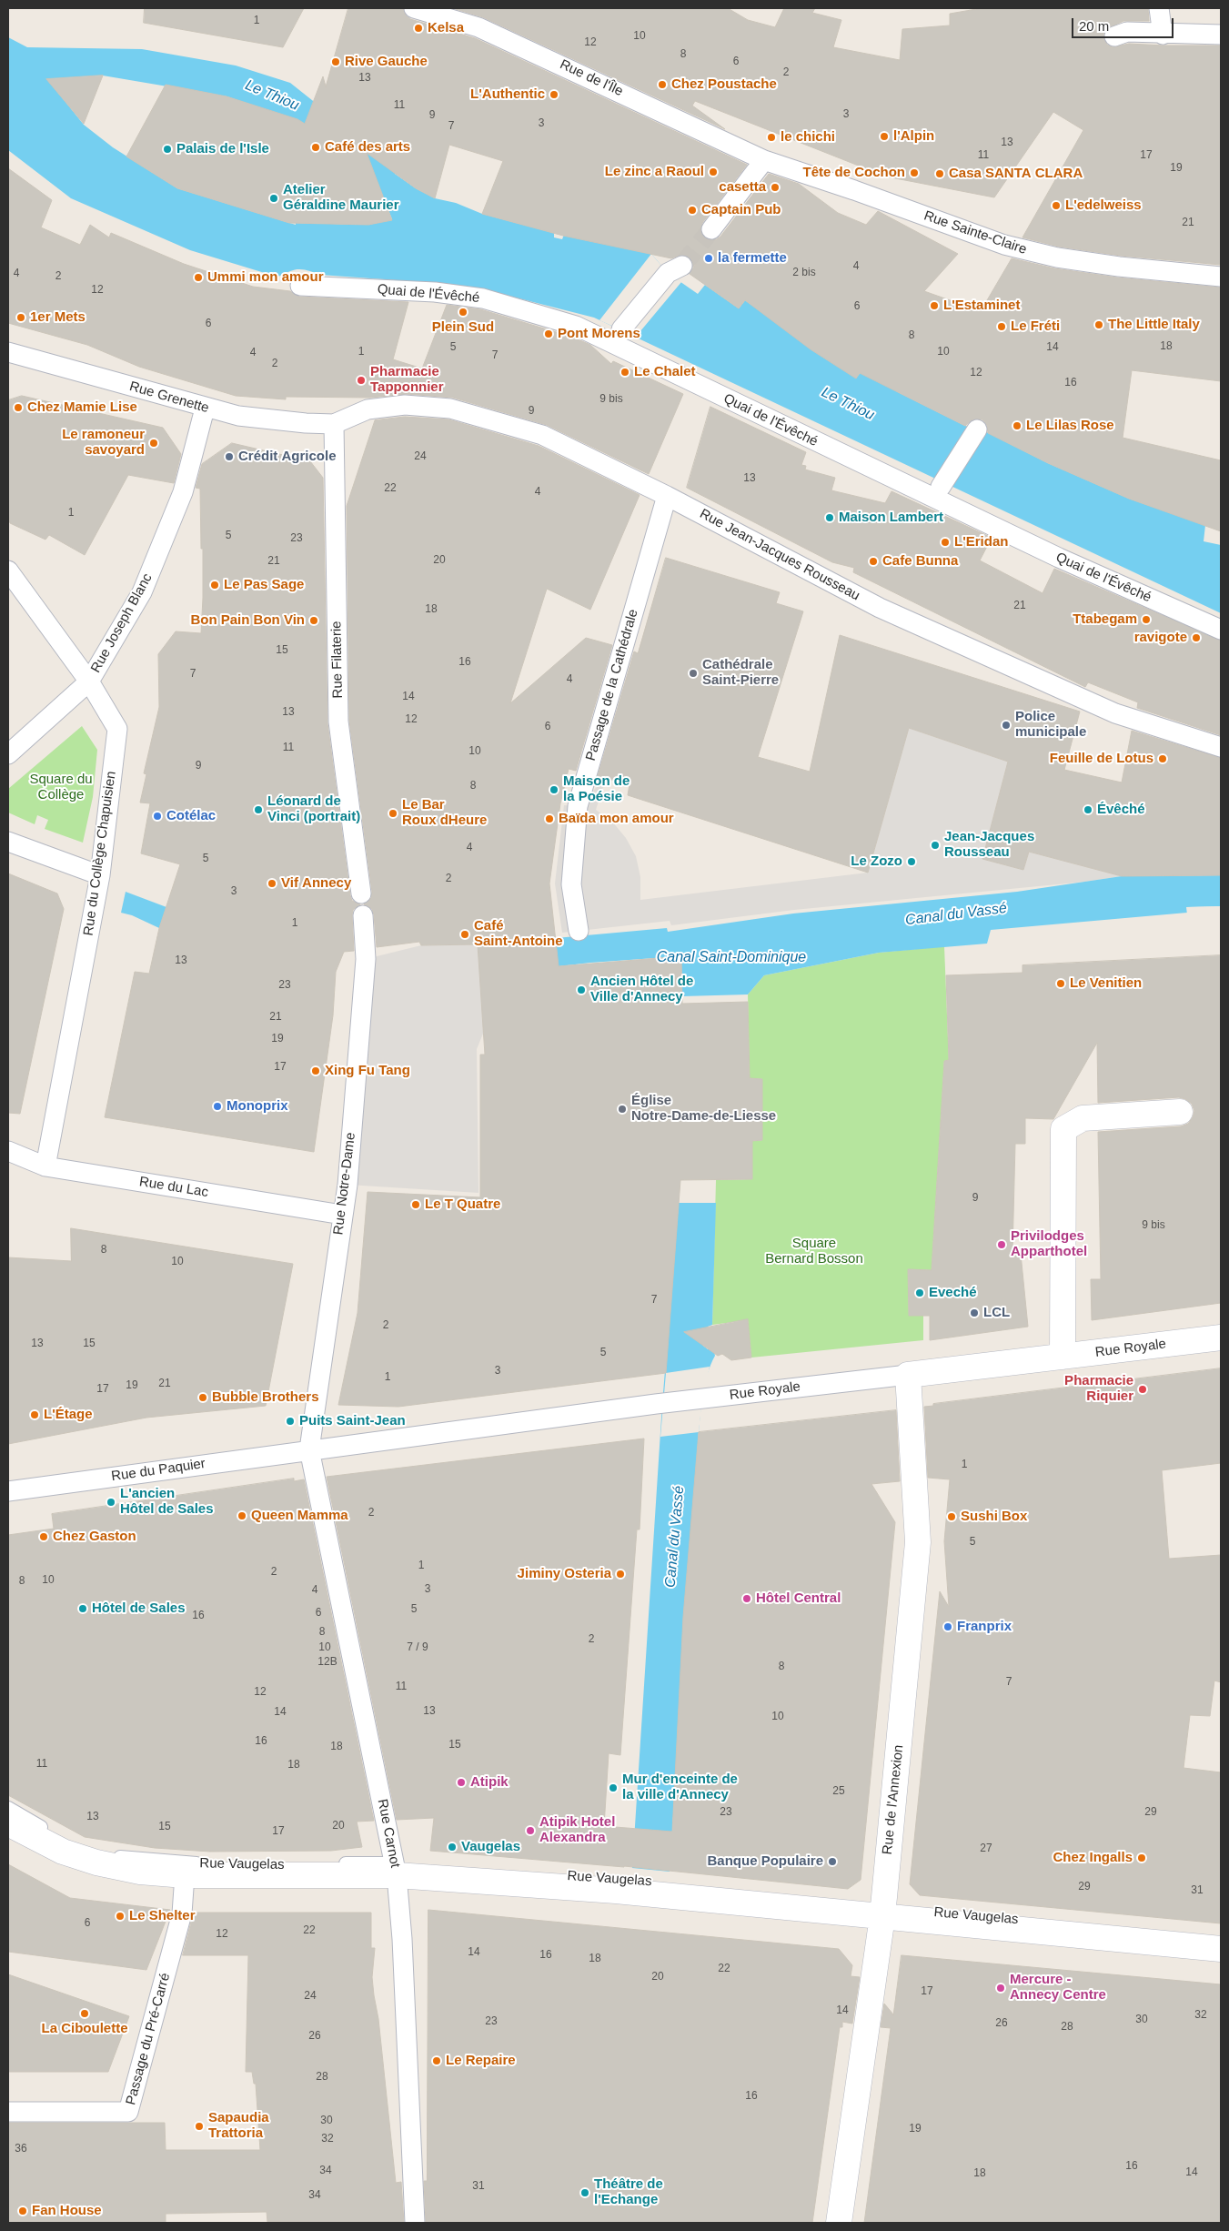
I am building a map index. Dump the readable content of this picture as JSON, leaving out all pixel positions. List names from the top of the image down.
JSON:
{
  "streets": {
    "street": [
      "Rue de l'Île",
      "Rue Sainte-Claire",
      "Quai de l'Évêché",
      "Rue Grenette",
      "Rue Jean-Jacques Rousseau",
      "Rue Joseph Blanc",
      "Rue Filaterie",
      "Passage de la Cathédrale",
      "Rue du Collège Chapuisien",
      "Rue Notre-Dame",
      "Rue du Lac",
      "Rue Royale",
      "Rue du Paquier",
      "Rue de l'Annexion",
      "Rue Carnot",
      "Rue Vaugelas",
      "Passage du Pré-Carré"
    ]
  },
  "crossings": [
    ["Rue de l'Île", "Rue Sainte-Claire"],
    ["Rue Grenette", "Rue Jean-Jacques Rousseau"],
    ["Rue Grenette", "Rue Joseph Blanc"],
    ["Rue Grenette", "Rue Filaterie"],
    ["Rue Jean-Jacques Rousseau", "Rue Filaterie"],
    ["Rue Jean-Jacques Rousseau", "Passage de la Cathédrale"],
    ["Rue Joseph Blanc", "Rue du Collège Chapuisien"],
    ["Rue du Collège Chapuisien", "Rue du Lac"],
    ["Rue Notre-Dame", "Rue du Lac"],
    ["Rue Notre-Dame", "Rue Royale"],
    ["Rue Notre-Dame", "Rue du Paquier"],
    ["Rue Notre-Dame", "Rue Carnot"],
    ["Rue Royale", "Rue du Paquier"],
    ["Rue Royale", "Rue de l'Annexion"],
    ["Rue Royale", "Rue Carnot"],
    ["Rue du Paquier", "Rue Carnot"],
    ["Rue de l'Annexion", "Rue Vaugelas"],
    ["Rue Carnot", "Rue Vaugelas"],
    ["Rue Vaugelas", "Passage du Pré-Carré"]
  ],
  "water": ["Le Thiou", "Canal du Vassé", "Canal Saint-Dominique"],
  "parks": ["Square du Collège", "Square Bernard Bosson"],
  "places": [
    "Kelsa",
    "Rive Gauche",
    "Chez Poustache",
    "L'Authentic",
    "l'Alpin",
    "le chichi",
    "Café des arts",
    "Palais de l'Isle",
    "Le zinc a Raoul",
    "Tête de Cochon",
    "Casa SANTA CLARA",
    "casetta",
    "Atelier Géraldine Maurier",
    "L'edelweiss",
    "Captain Pub",
    "la fermette",
    "Ummi mon amour",
    "L'Estaminet",
    "Plein Sud",
    "1er Mets",
    "The Little Italy",
    "Le Fréti",
    "Pont Morens",
    "Le Chalet",
    "Pharmacie Tapponnier",
    "Chez Mamie Lise",
    "Le Lilas Rose",
    "Le ramoneur savoyard",
    "Crédit Agricole",
    "Maison Lambert",
    "L'Eridan",
    "Cafe Bunna",
    "Le Pas Sage",
    "Ttabegam",
    "Bon Pain Bon Vin",
    "ravigote",
    "Cathédrale Saint-Pierre",
    "Police municipale",
    "Feuille de Lotus",
    "Maison de la Poésie",
    "Léonard de Vinci (portrait)",
    "Évêché",
    "Le Bar Roux dHeure",
    "Cotélac",
    "Baïda mon amour",
    "Jean-Jacques Rousseau",
    "Le Zozo",
    "Vif Annecy",
    "Café Saint-Antoine",
    "Le Venitien",
    "Ancien Hôtel de Ville d'Annecy",
    "Xing Fu Tang",
    "Monoprix",
    "Église Notre-Dame-de-Liesse",
    "Le T Quatre",
    "Privilodges Apparthotel",
    "Eveché",
    "LCL",
    "Pharmacie Riquier",
    "Bubble Brothers",
    "L'Étage",
    "Puits Saint-Jean",
    "L'ancien Hôtel de Sales",
    "Queen Mamma",
    "Sushi Box",
    "Chez Gaston",
    "Jiminy Osteria",
    "Hôtel Central",
    "Hôtel de Sales",
    "Franprix",
    "Atipik",
    "Mur d'enceinte de la ville d'Annecy",
    "Atipik Hotel Alexandra",
    "Vaugelas",
    "Chez Ingalls",
    "Banque Populaire",
    "Le Shelter",
    "Mercure - Annecy Centre",
    "La Ciboulette",
    "Le Repaire",
    "Sapaudia Trattoria",
    "Théâtre de l'Echange",
    "Fan House"
  ],
  "house_numbers": [
    "1",
    "10",
    "12",
    "8",
    "6",
    "2",
    "13",
    "11",
    "3",
    "9",
    "3",
    "7",
    "13",
    "11",
    "17",
    "19",
    "21",
    "4",
    "2 bis",
    "4",
    "2",
    "12",
    "6",
    "6",
    "8",
    "18",
    "5",
    "14",
    "1",
    "10",
    "4",
    "7",
    "2",
    "12",
    "16",
    "9 bis",
    "9",
    "24",
    "13",
    "22",
    "4",
    "1",
    "5",
    "23",
    "20",
    "21",
    "21",
    "18",
    "15",
    "16",
    "7",
    "4",
    "14",
    "13",
    "12",
    "6",
    "11",
    "10",
    "9",
    "8",
    "4",
    "5",
    "2",
    "3",
    "1",
    "13",
    "23",
    "21",
    "19",
    "17",
    "9",
    "9 bis",
    "8",
    "10",
    "7",
    "2",
    "13",
    "15",
    "5",
    "3",
    "1",
    "21",
    "19",
    "17",
    "1",
    "2",
    "5",
    "1",
    "2",
    "10",
    "8",
    "3",
    "4",
    "5",
    "6",
    "16",
    "8",
    "2",
    "10",
    "7 / 9",
    "12B",
    "8",
    "7",
    "11",
    "12",
    "13",
    "14",
    "10",
    "16",
    "15",
    "18",
    "11",
    "18",
    "25",
    "23",
    "29",
    "13",
    "20",
    "15",
    "17",
    "27",
    "29",
    "31",
    "6",
    "22",
    "12",
    "14",
    "16",
    "18",
    "22",
    "20",
    "17",
    "24",
    "14",
    "32",
    "30",
    "23",
    "26",
    "28",
    "26",
    "28",
    "16",
    "30",
    "19",
    "32",
    "36",
    "16",
    "34",
    "14",
    "18",
    "31",
    "34"
  ],
  "scale_bar": "20 m"
}
